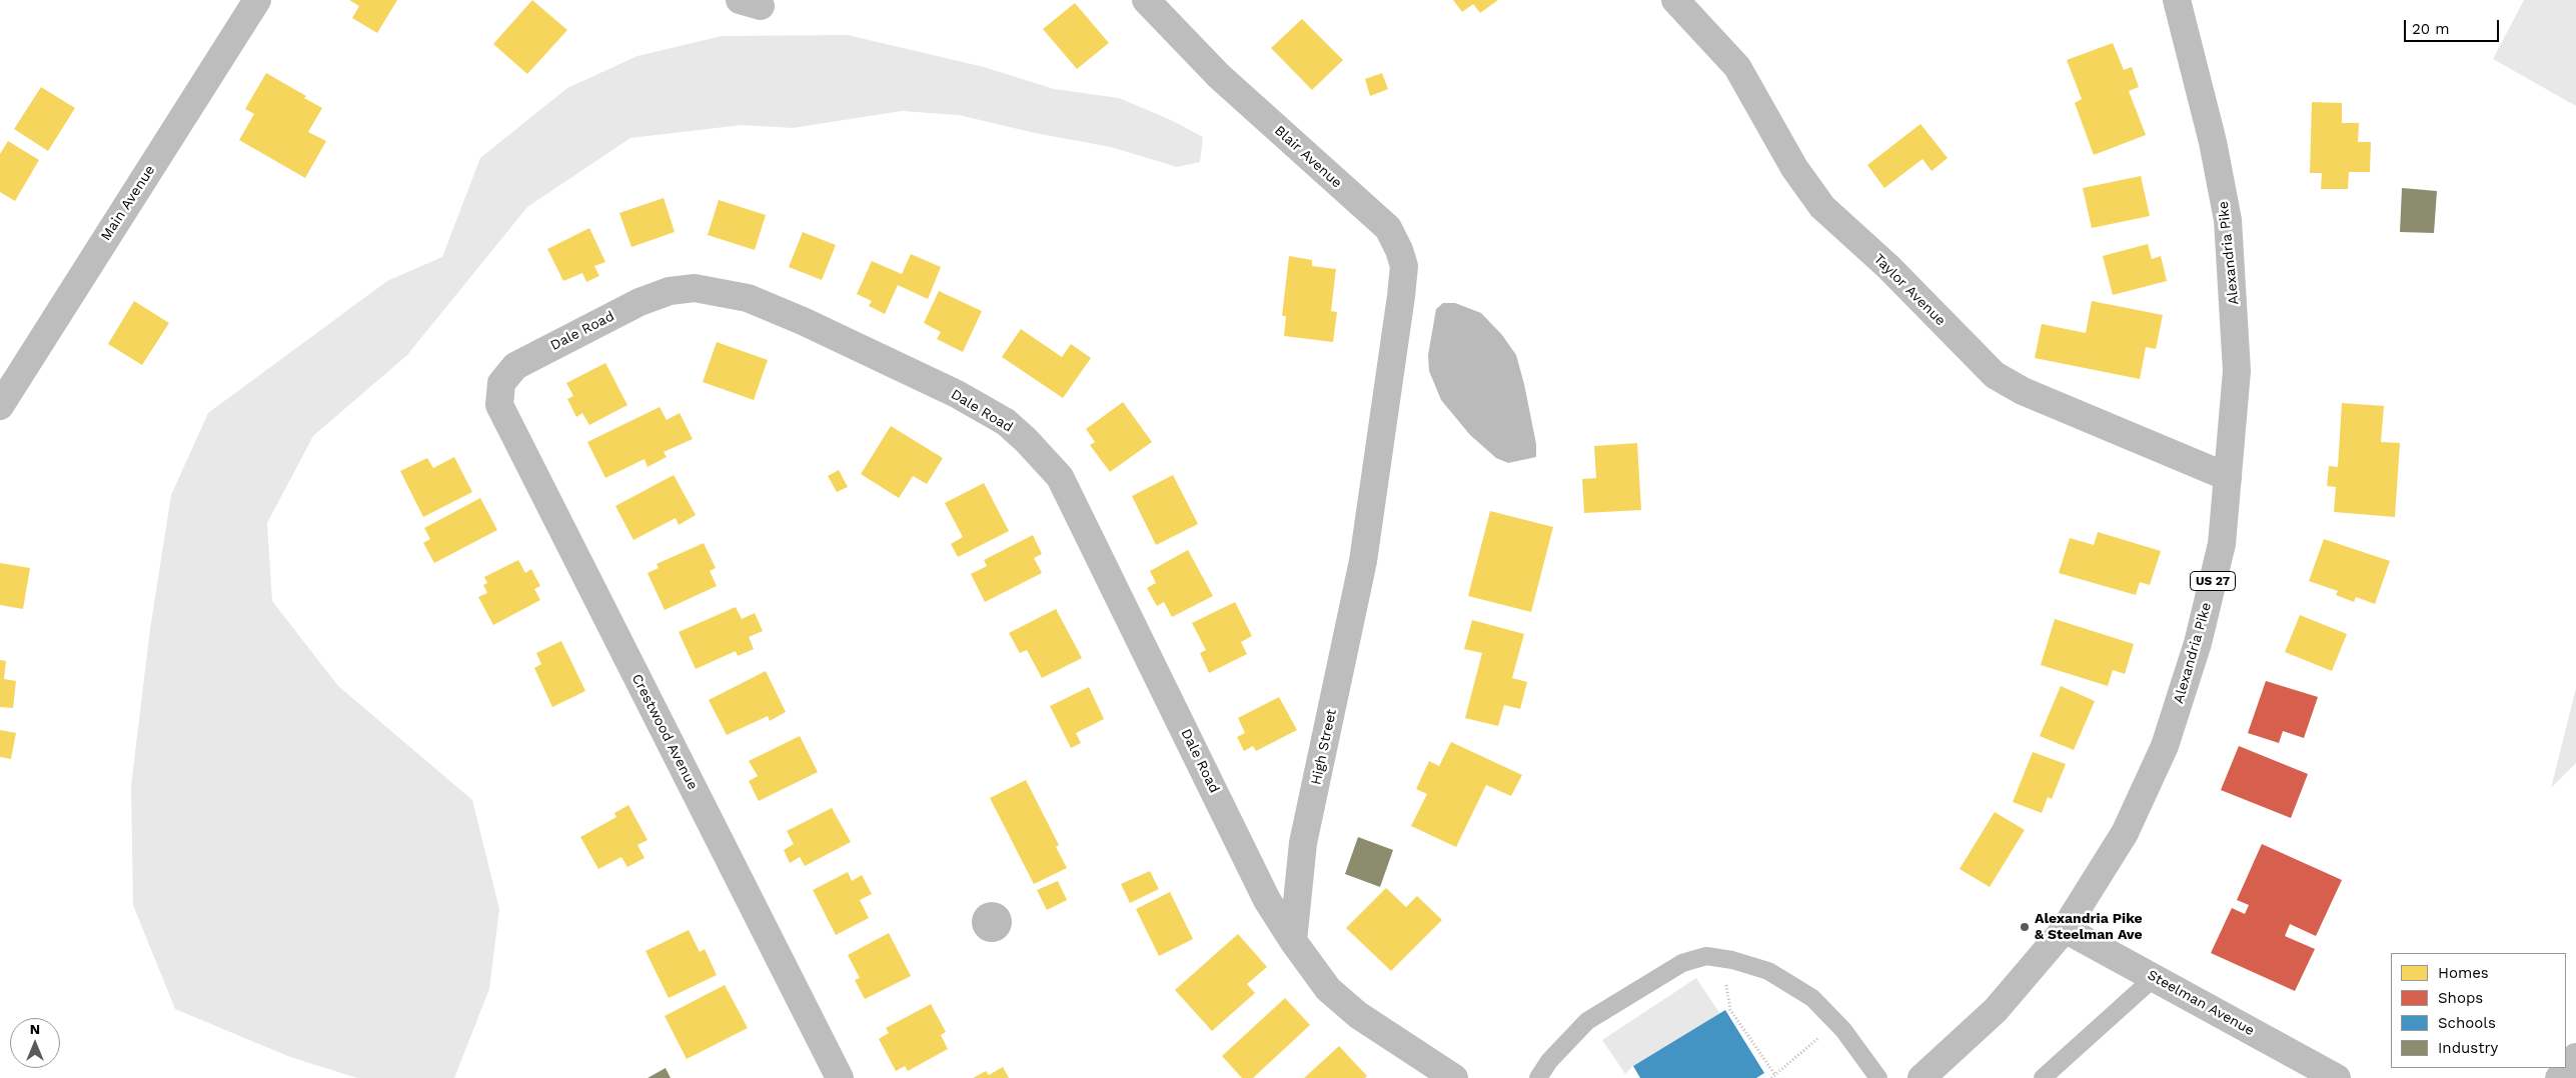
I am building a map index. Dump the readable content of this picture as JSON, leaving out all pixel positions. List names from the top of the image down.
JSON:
{
  "streets": {
    "street": [
      "Blair Avenue",
      "Main Avenue",
      "Alexandria Pike",
      "Taylor Avenue",
      "Dale Road",
      "US 27",
      "Crestwood Avenue",
      "High Street",
      "Steelman Avenue"
    ]
  },
  "crossings": [
    ["Blair Avenue", "High Street"],
    ["Alexandria Pike", "Taylor Avenue"],
    ["Alexandria Pike", "Steelman Avenue"],
    ["Dale Road", "Crestwood Avenue"],
    ["Dale Road", "High Street"]
  ],
  "places": ["Alexandria Pike & Steelman Ave"],
  "legend": [
    "Homes",
    "Shops",
    "Schools",
    "Industry"
  ],
  "scale_bar": "20 m",
  "north": "top"
}
